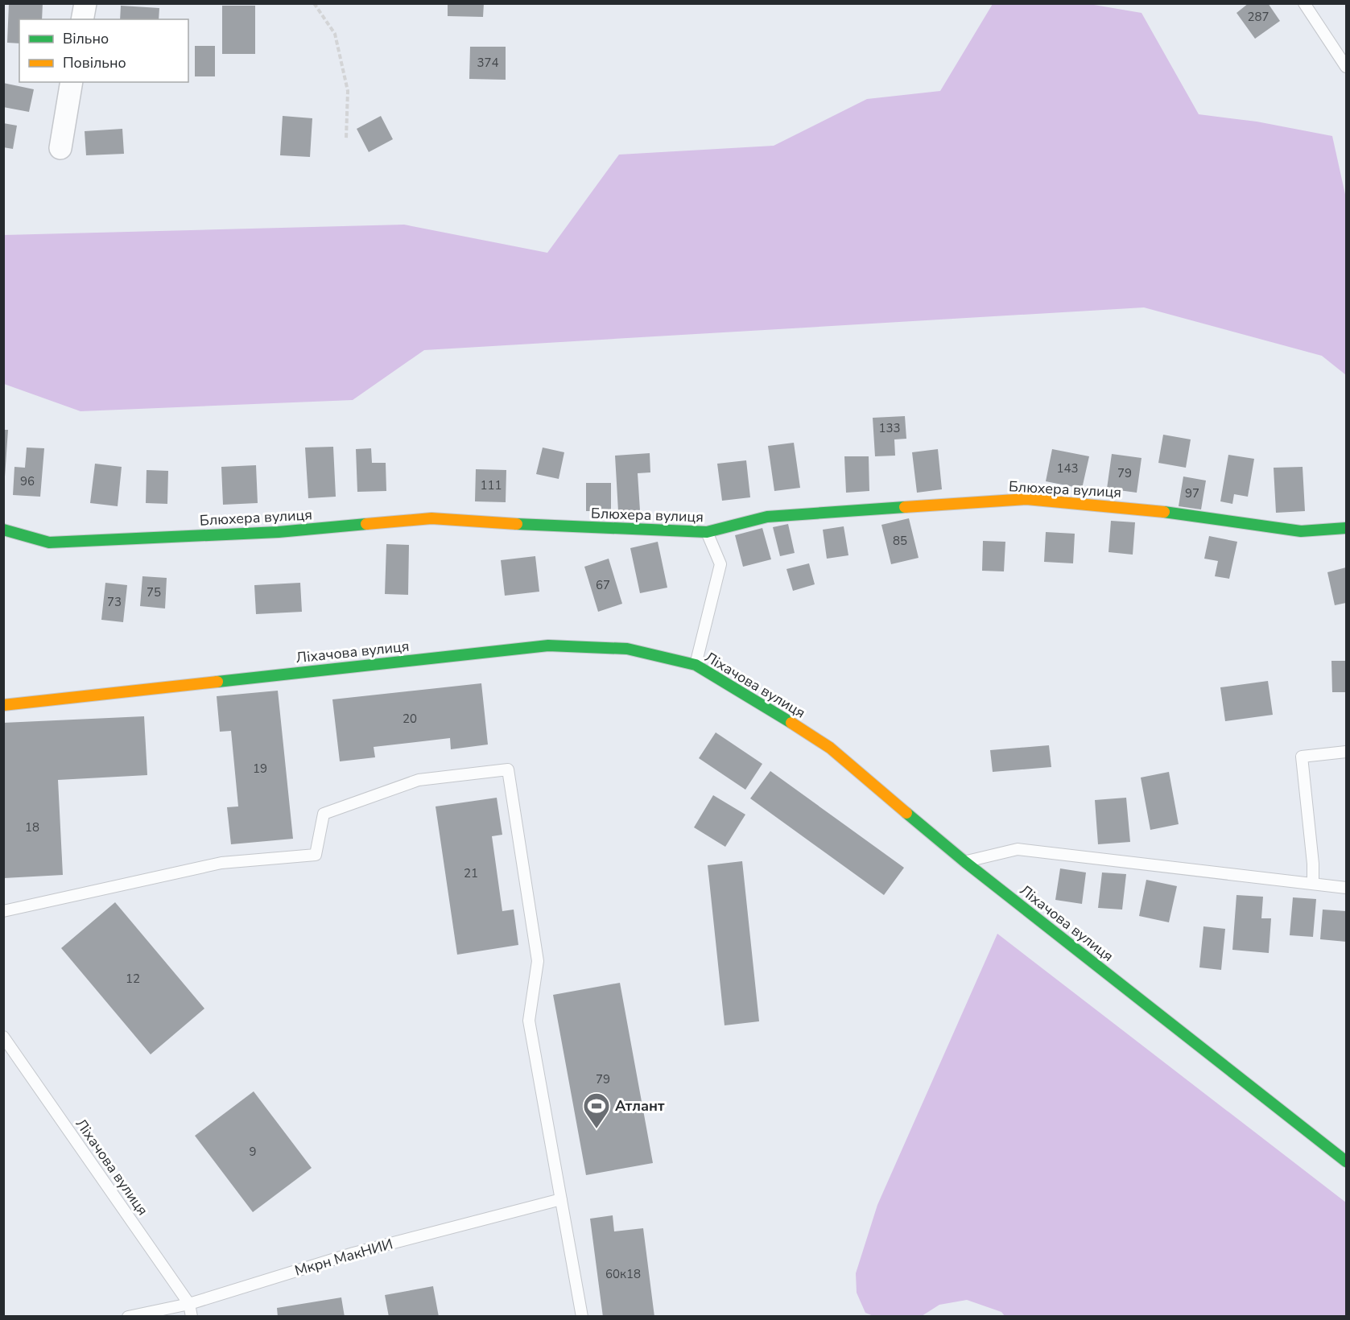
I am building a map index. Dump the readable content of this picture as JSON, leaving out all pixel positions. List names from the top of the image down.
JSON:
{
  "streets": {
    "street": ["Блюхера вулиця", "Ліхачова вулиця"],
    "lane": ["Мкрн МакНИИ"]
  },
  "crossings": [
    ["Ліхачова вулиця", "Мкрн МакНИИ"]
  ],
  "places": {
    "sports": ["Атлант"]
  },
  "house_numbers": [
    "287",
    "374",
    "133",
    "143",
    "79",
    "96",
    "111",
    "97",
    "85",
    "67",
    "75",
    "73",
    "20",
    "19",
    "18",
    "21",
    "12",
    "79",
    "9",
    "60к18"
  ],
  "legend": ["Вільно", "Повільно"]
}
